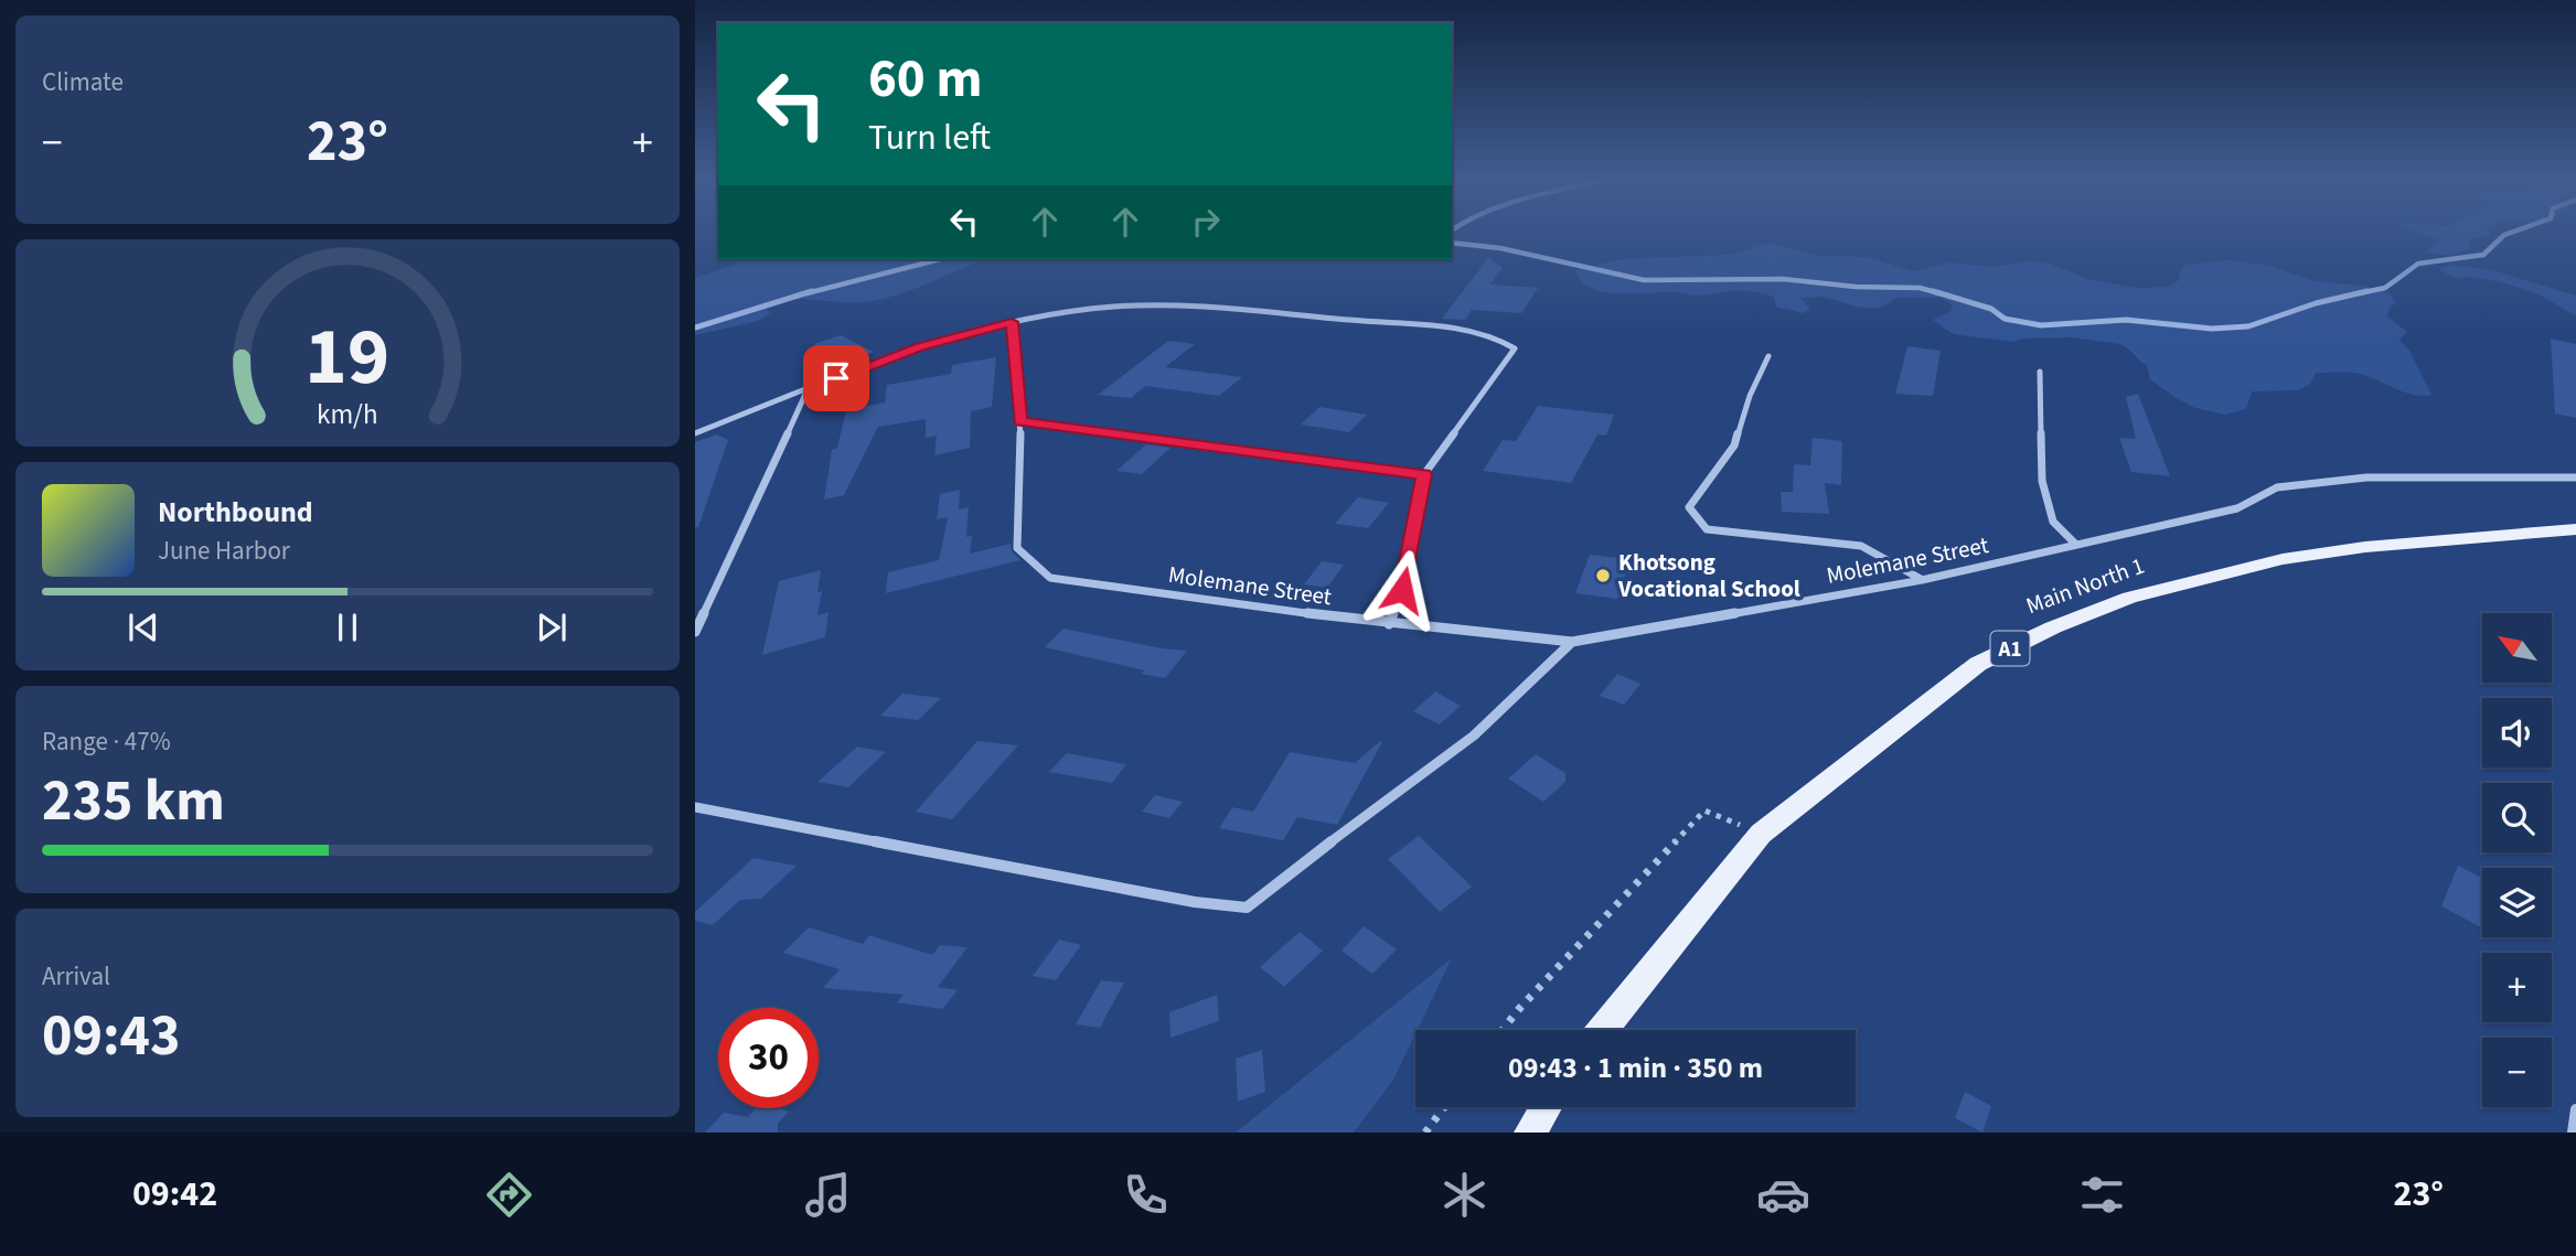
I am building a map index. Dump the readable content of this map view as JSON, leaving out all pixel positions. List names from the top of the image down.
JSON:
{
  "streets": {
    "main road": ["Main North 1", "A1"],
    "street": ["Molemane Street"]
  },
  "places": ["Khotsong Vocational School"],
  "north": "top left",
  "page": {
    "tile": [
      "Climate",
      ["Range · 47%", "235 km"],
      ["Arrival", "09:43"]
    ],
    "turn": ["60 m", "Turn left"],
    "heat": ["−", "23°", "+"],
    "song": ["Northbound", "June Harbor"],
    "map_buttons": ["+", "−"],
    "limit": "30",
    "trip": "09:43 · 1 min · 350 m",
    "tabs": ["09:42", "23°"],
    "gauge": ["19", "km/h"]
  }
}
